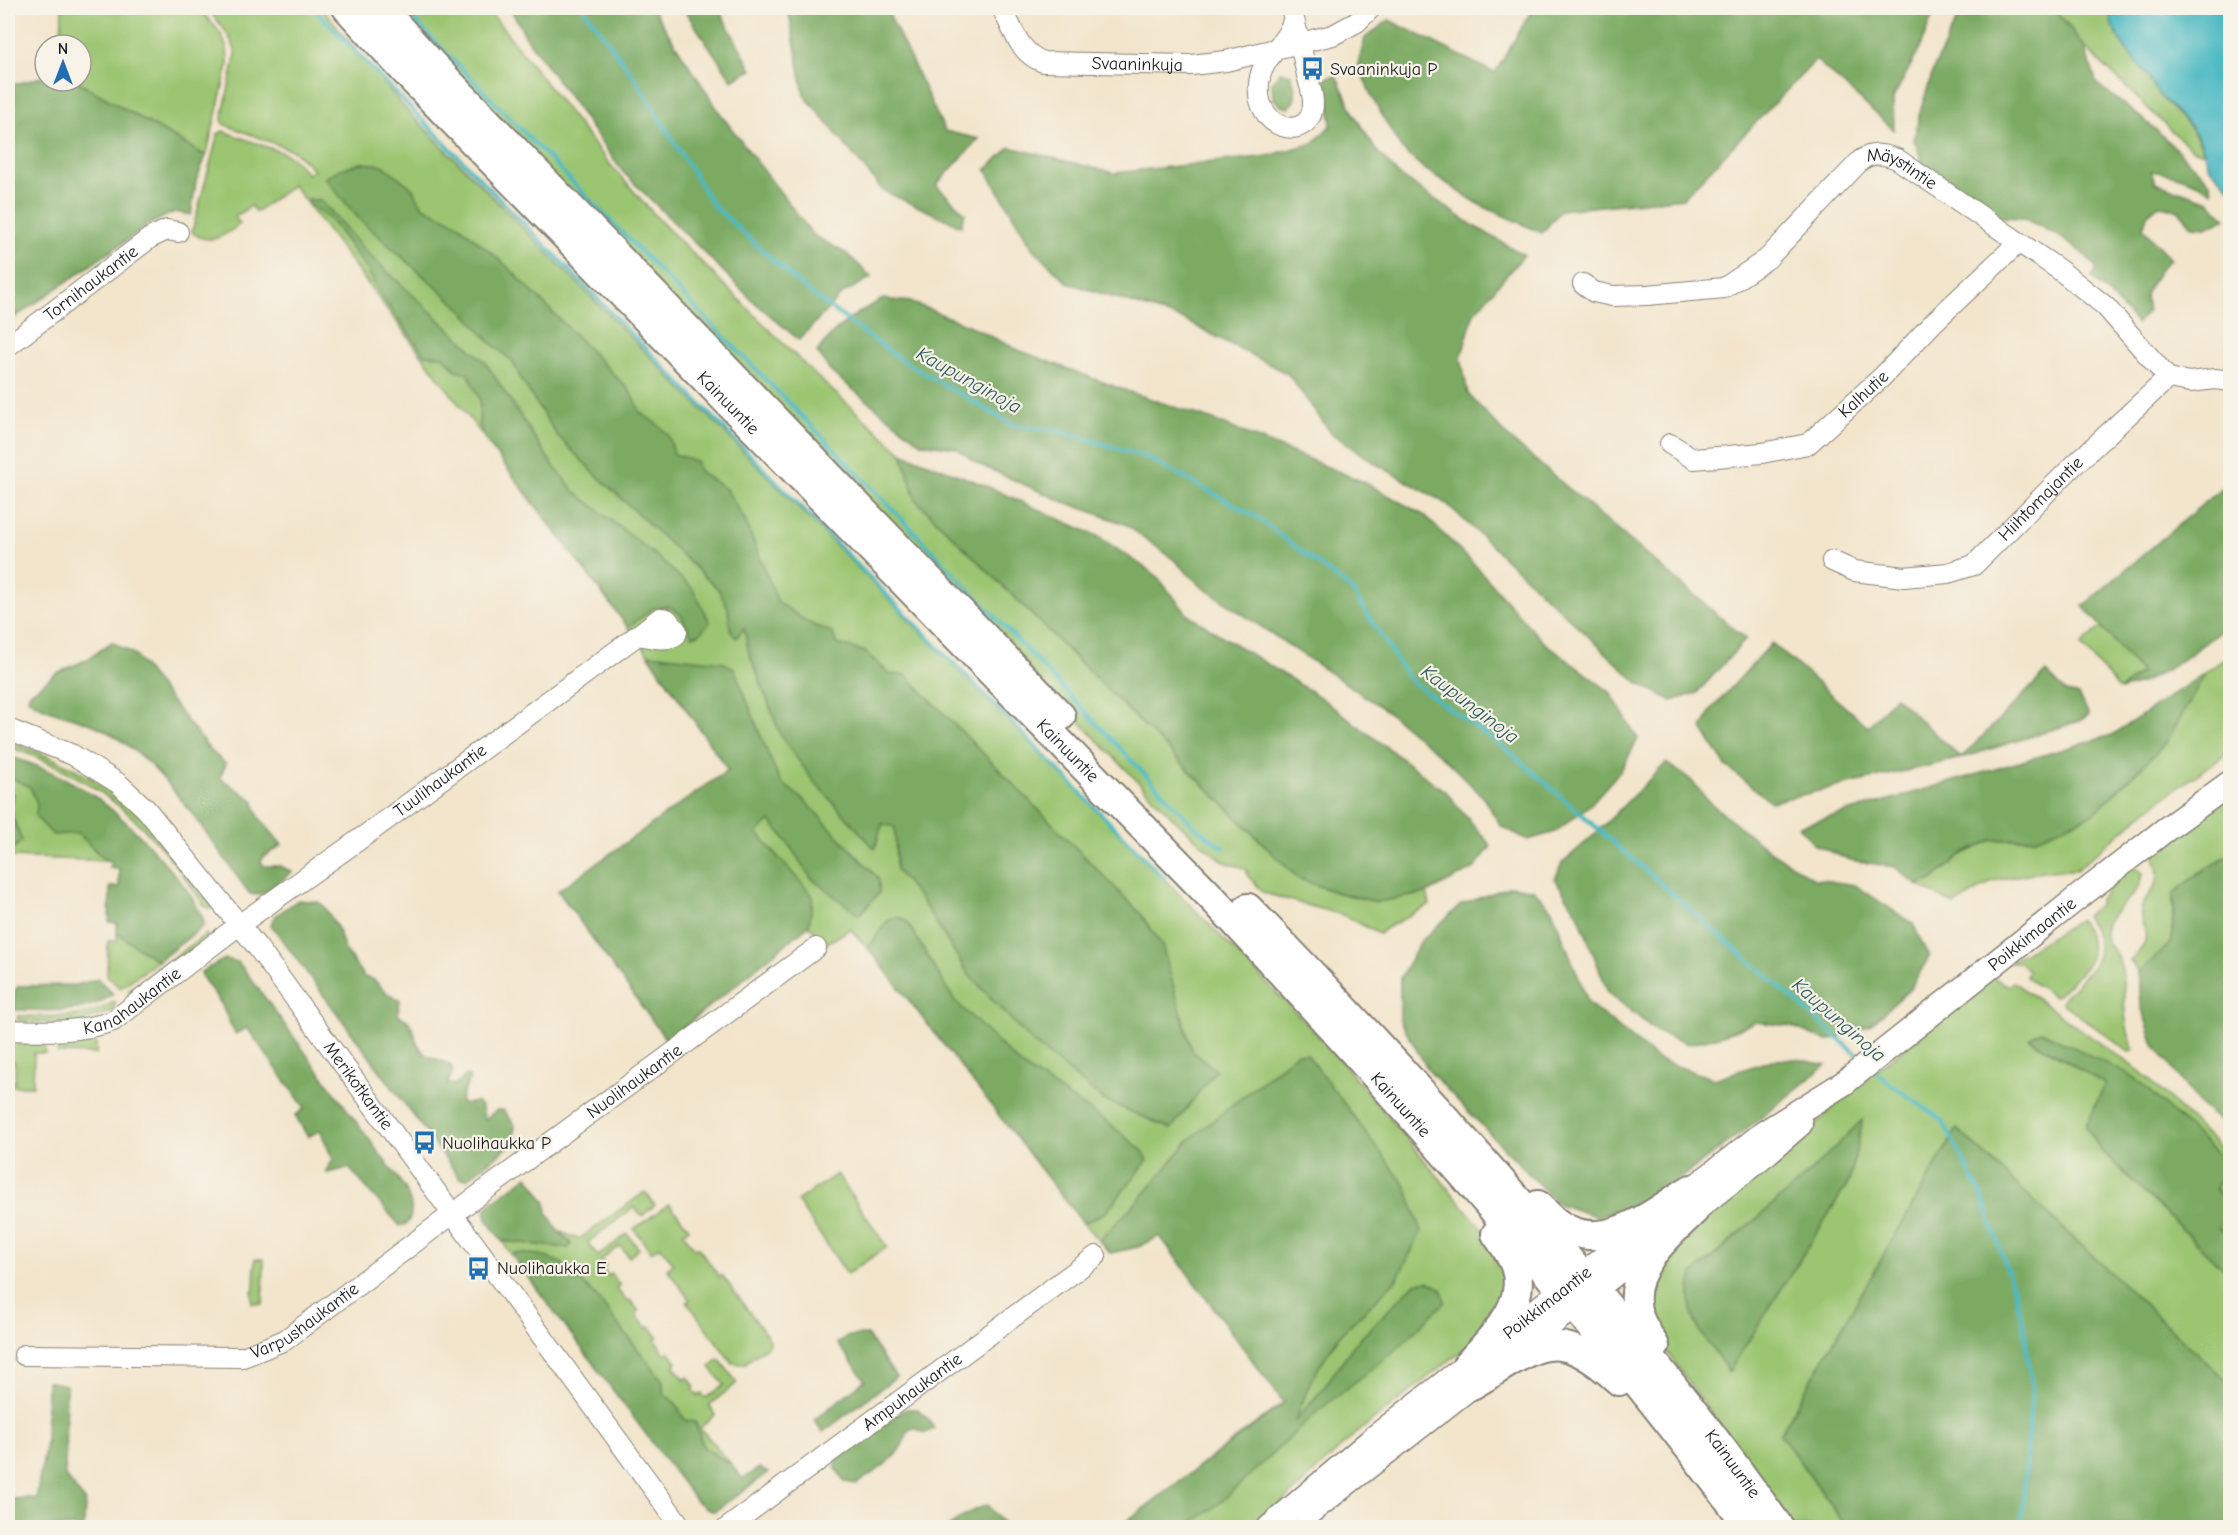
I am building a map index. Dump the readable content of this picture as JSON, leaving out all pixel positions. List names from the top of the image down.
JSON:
{
  "streets": {
    "highway": ["Kainuuntie"],
    "main road": ["Poikkimaantie"],
    "street": [
      "Svaaninkuja",
      "Mäystintie",
      "Tornihaukantie",
      "Kalhutie",
      "Hiihtomajantie",
      "Tuulihaukantie",
      "Kanahaukantie",
      "Nuolihaukantie",
      "Merikotkantie",
      "Varpushaukantie",
      "Ampuhaukantie"
    ]
  },
  "crossings": [
    ["Mäystintie", "Kalhutie"],
    ["Mäystintie", "Hiihtomajantie"],
    ["Kainuuntie", "Poikkimaantie"],
    ["Tuulihaukantie", "Kanahaukantie"],
    ["Tuulihaukantie", "Merikotkantie"],
    ["Kanahaukantie", "Merikotkantie"],
    ["Nuolihaukantie", "Merikotkantie"],
    ["Nuolihaukantie", "Varpushaukantie"],
    ["Merikotkantie", "Varpushaukantie"]
  ],
  "water": ["Kaupunginoja"],
  "places": {
    "bus stop": ["Svaaninkuja P", "Nuolihaukka P", "Nuolihaukka E"]
  },
  "north": "top"
}
